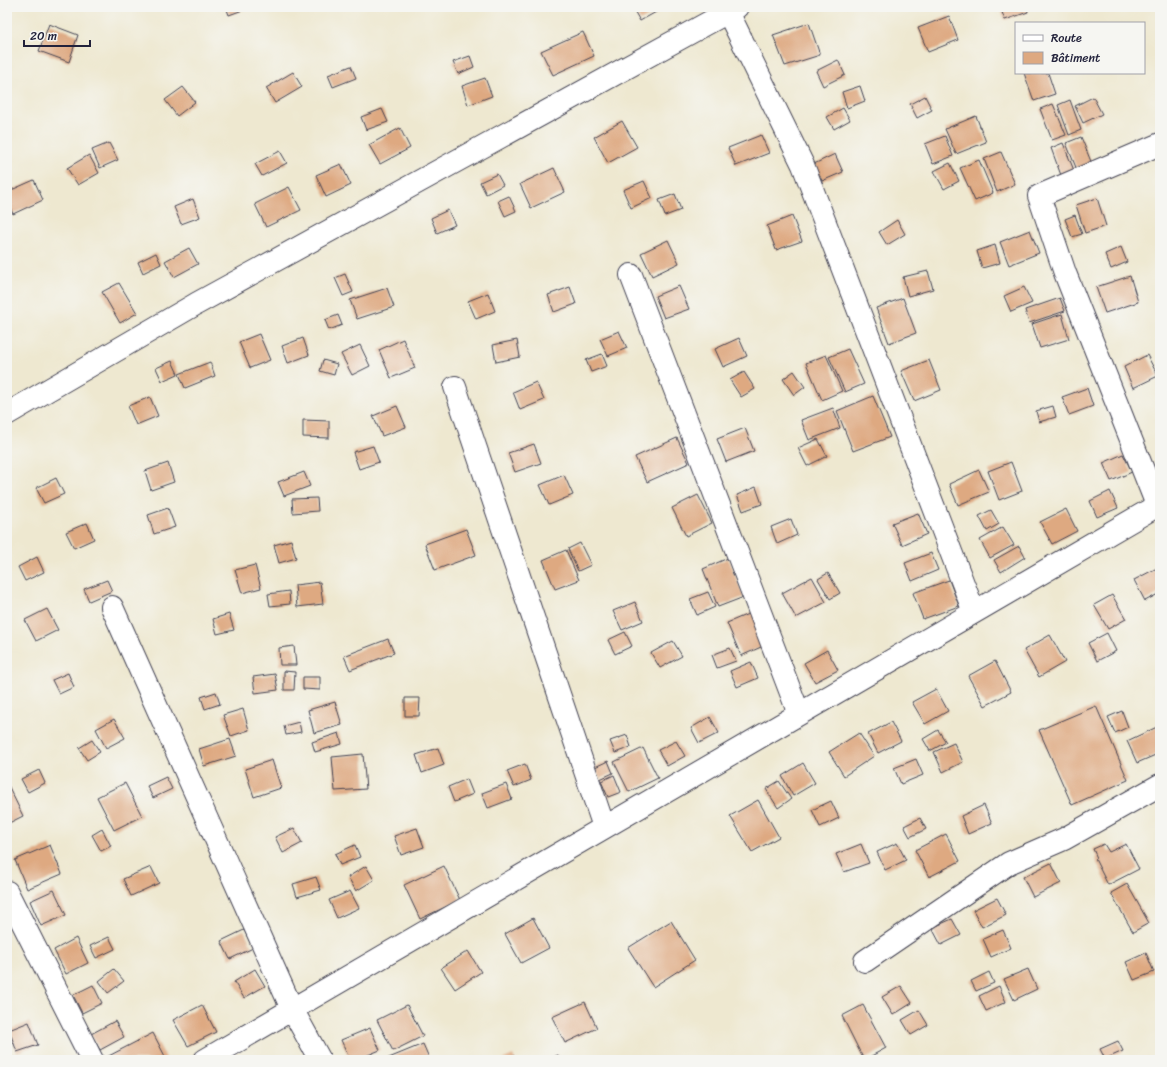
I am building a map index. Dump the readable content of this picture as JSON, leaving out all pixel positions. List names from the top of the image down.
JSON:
{
  "legend": ["Route", "Bâtiment"],
  "scale_bar": "20 m"
}
